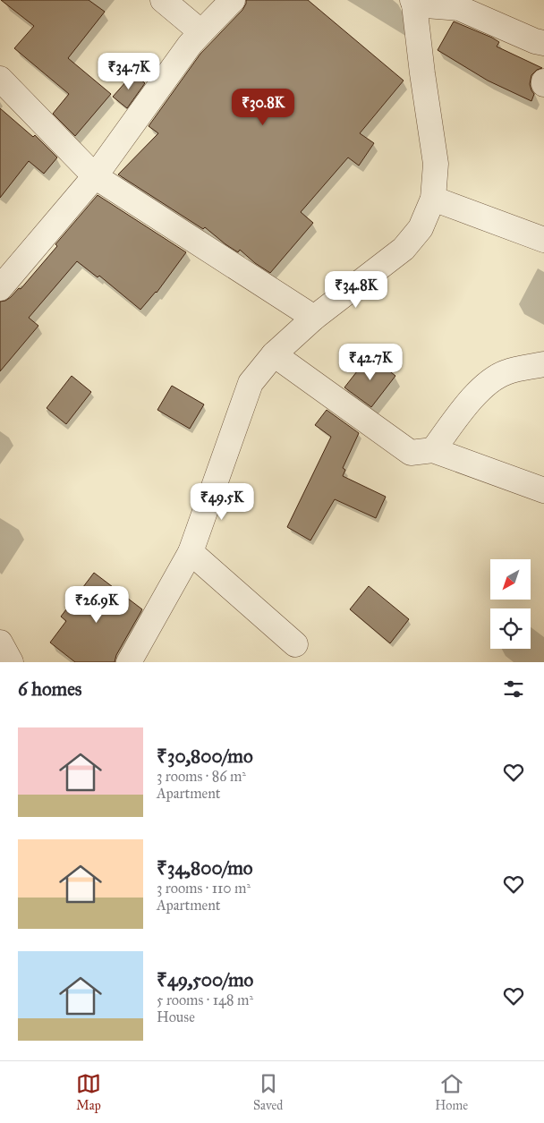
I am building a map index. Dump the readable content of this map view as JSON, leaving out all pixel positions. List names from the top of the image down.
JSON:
{
  "north": "bottom left",
  "page": {
    "price": [
      "₹34.7K",
      "₹30.8K",
      "₹34.8K",
      "₹42.7K",
      "₹49.5K",
      "₹26.9K"
    ],
    "heading": "6 homes",
    "list": [
      {
        "name": "₹30,800/mo",
        "note": "3 rooms · 86 m² · Apartment"
      },
      {
        "name": "₹34,800/mo",
        "note": "3 rooms · 110 m² · Apartment"
      },
      {
        "name": "₹49,500/mo",
        "note": "5 rooms · 148 m² · House"
      }
    ],
    "tabs": ["Map", "Saved", "Home"]
  }
}
